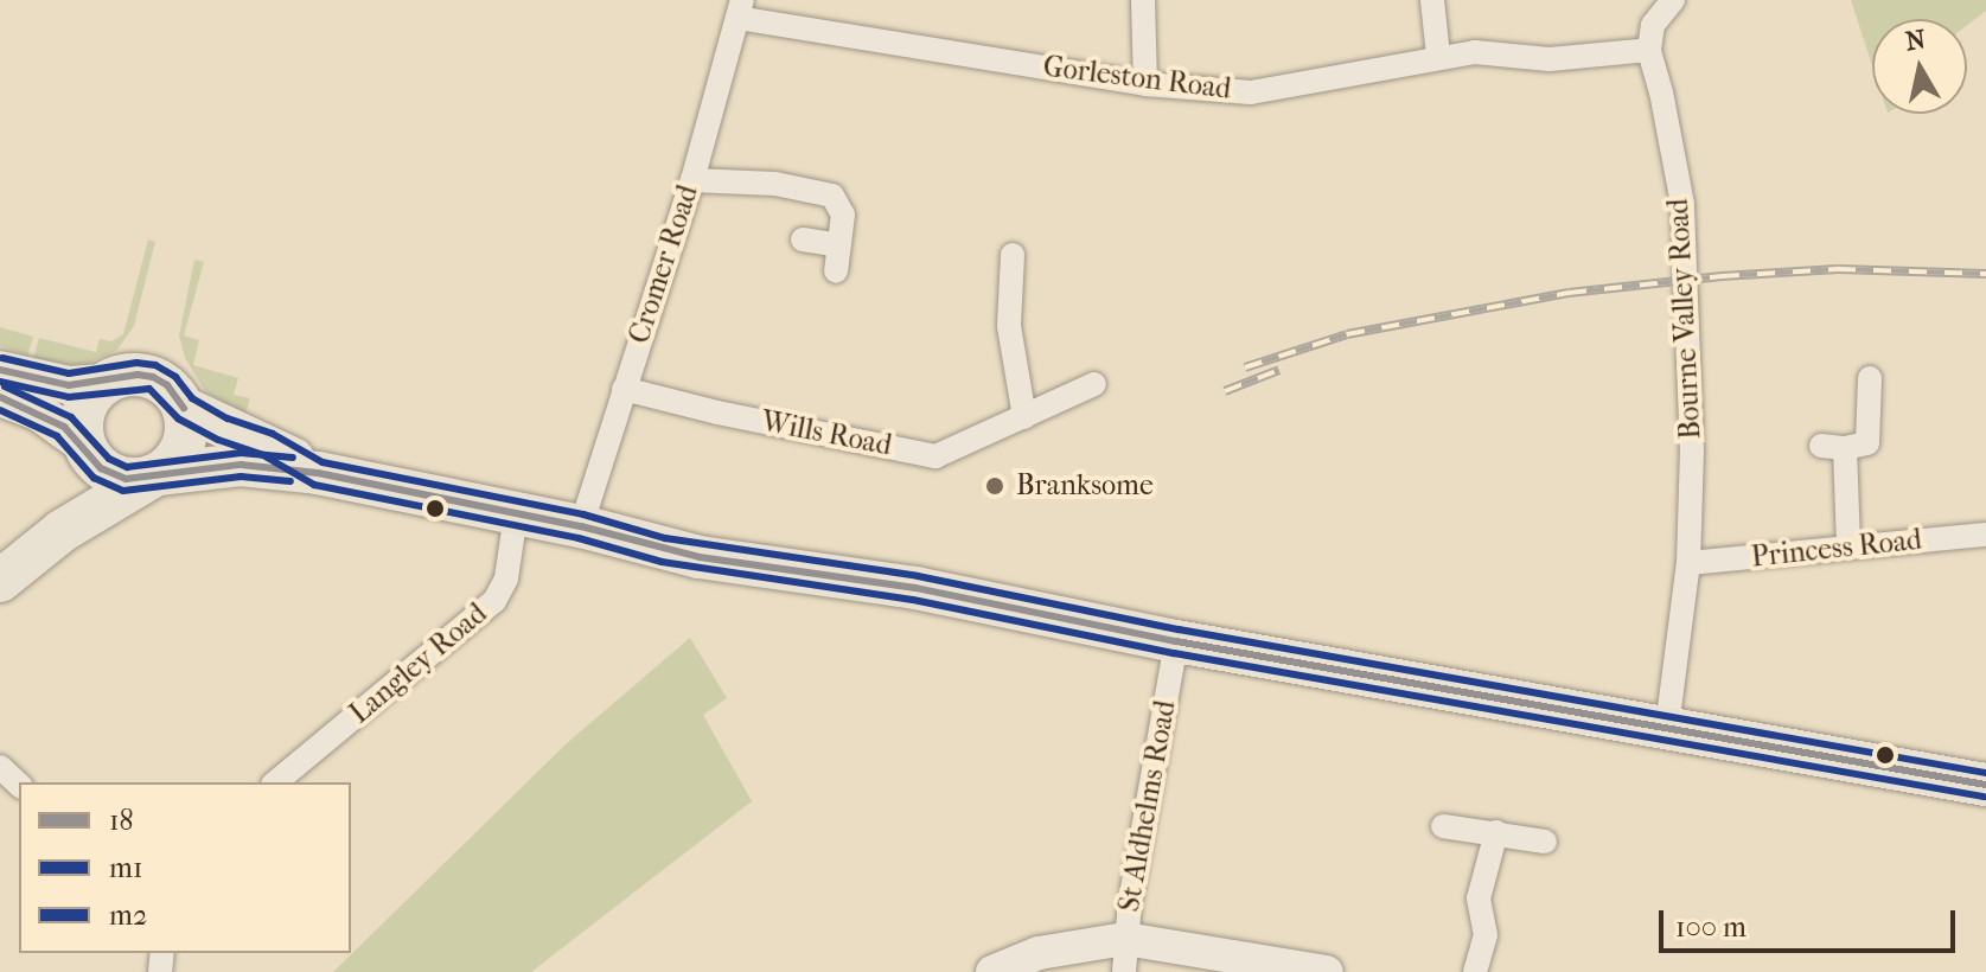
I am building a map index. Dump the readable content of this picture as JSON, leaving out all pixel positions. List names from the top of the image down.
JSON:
{
  "streets": {
    "street": [
      "Gorleston Road",
      "Cromer Road",
      "Bourne Valley Road",
      "Wills Road",
      "Princess Road",
      "Langley Road",
      "St Aldhelms Road"
    ]
  },
  "crossings": [
    ["Gorleston Road", "Cromer Road"],
    ["Gorleston Road", "Bourne Valley Road"],
    ["Cromer Road", "Wills Road"],
    ["Bourne Valley Road", "Princess Road"]
  ],
  "places": ["Branksome"],
  "lines": ["transit line m2", "transit line 18", "transit line m1"],
  "legend": ["18", "m1", "m2"],
  "scale_bar": "100 m",
  "north": "top"
}
